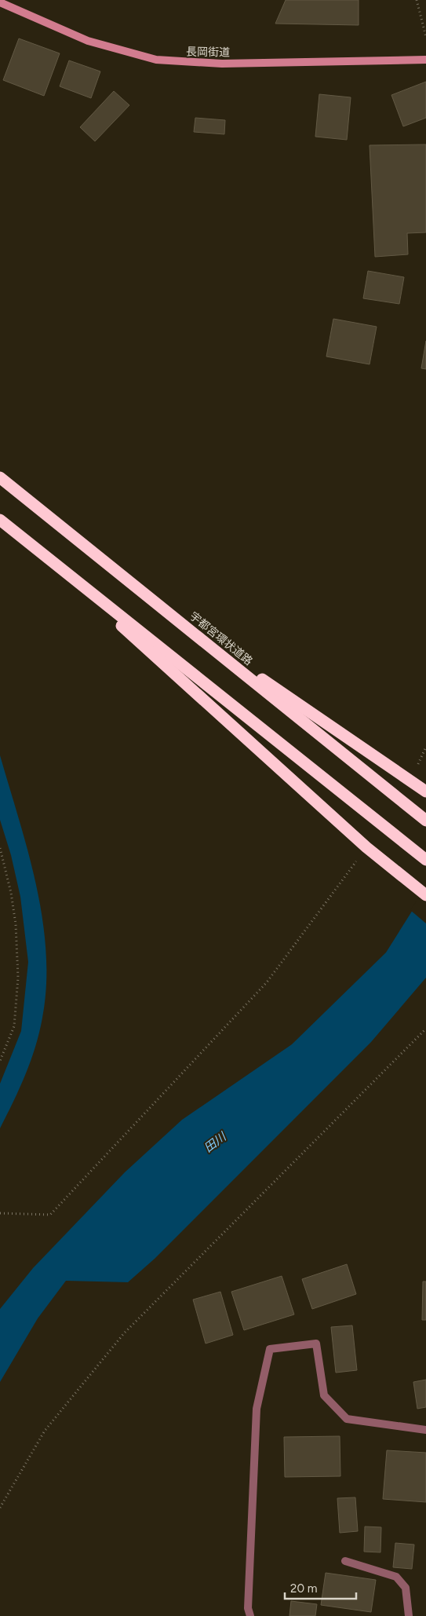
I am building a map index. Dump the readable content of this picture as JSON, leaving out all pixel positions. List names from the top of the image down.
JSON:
{
  "streets": {
    "highway": ["宇都宮環状道路"],
    "street": ["長岡街道"]
  },
  "water": ["田川"],
  "scale_bar": "20 m"
}
